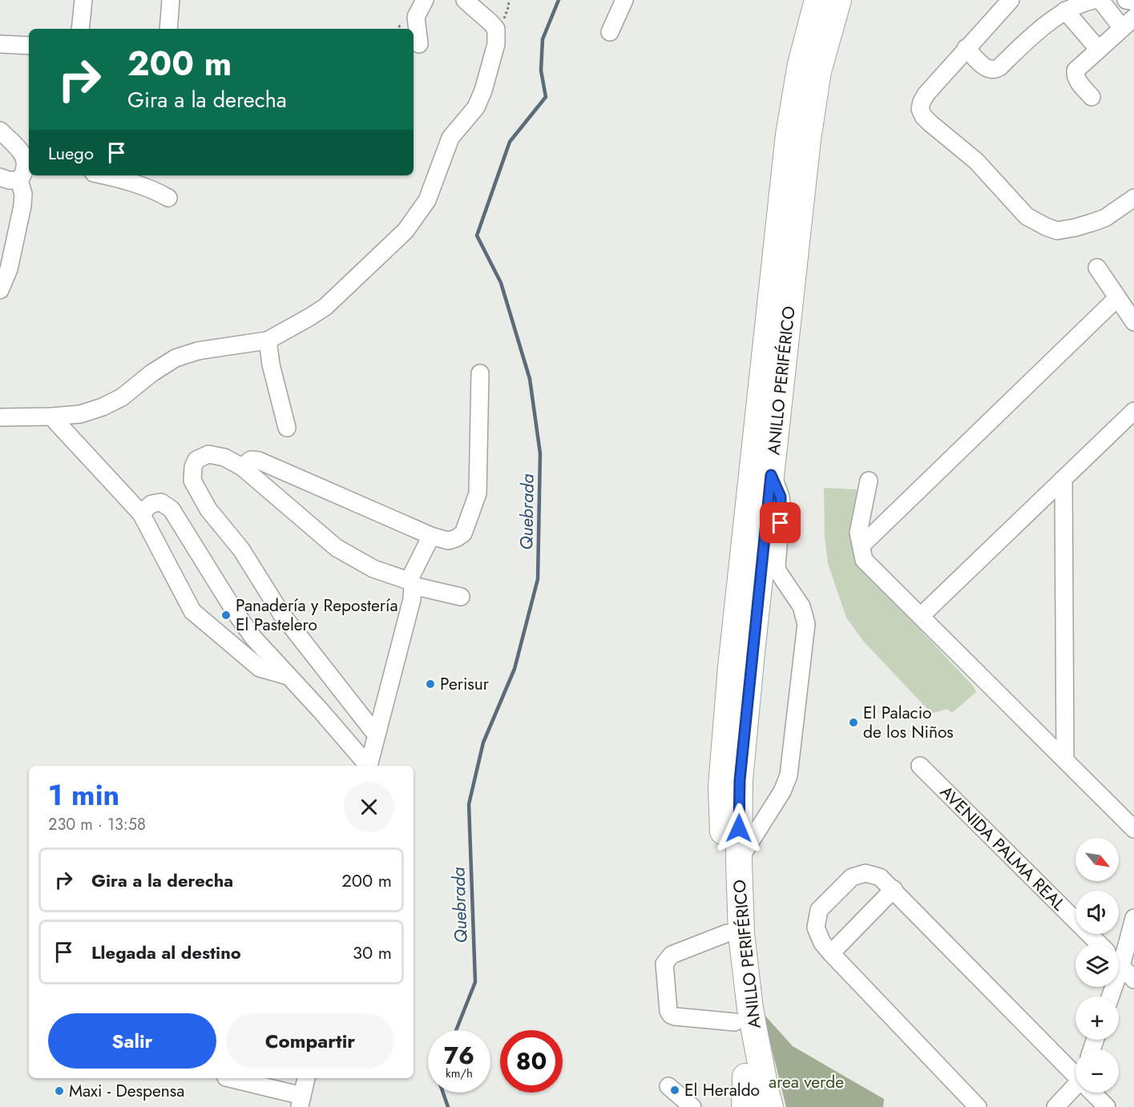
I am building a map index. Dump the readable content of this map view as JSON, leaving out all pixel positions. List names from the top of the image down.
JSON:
{
  "streets": {
    "highway": ["ANILLO PERIFÉRICO"],
    "street": ["AVENIDA PALMA REAL"]
  },
  "water": ["Quebrada"],
  "parks": ["area verde"],
  "places": [
    "Panadería y Repostería El Pastelero",
    "Perisur",
    "El Palacio de los Niños",
    "El Heraldo",
    "Maxi - Despensa"
  ],
  "north": "bottom right",
  "page": {
    "turn": ["200 m", "Gira a la derecha"],
    "then": "Luego",
    "heading": ["1 min", "230 m · 13:58"],
    "map_buttons": ["+", "−"],
    "list": [
      {
        "name": "Gira a la derecha",
        "value": "200 m"
      },
      {
        "name": "Llegada al destino",
        "value": "30 m"
      }
    ],
    "buttons": ["Salir", "Compartir"],
    "speed": "76 km/h",
    "limit": "80"
  }
}
